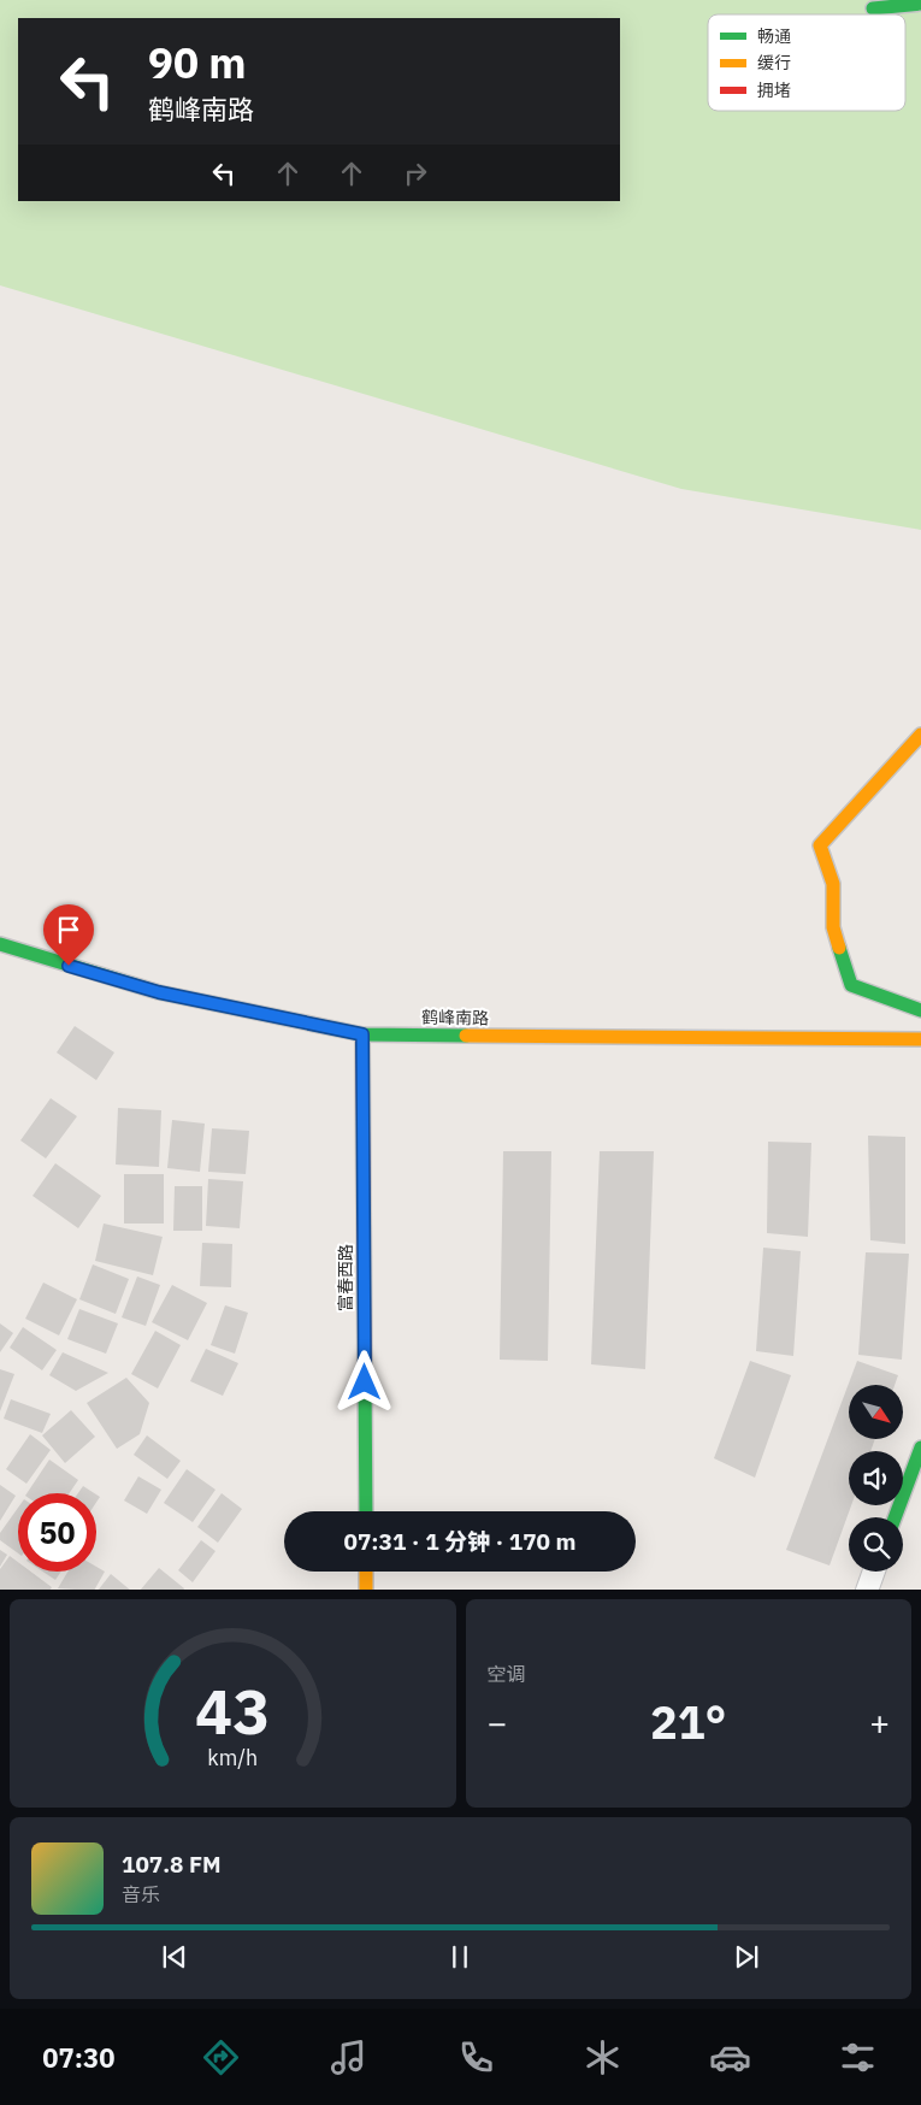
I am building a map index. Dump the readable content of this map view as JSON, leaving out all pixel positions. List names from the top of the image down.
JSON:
{
  "streets": {
    "street": ["鹤峰南路", "富春西路"]
  },
  "crossings": [
    ["鹤峰南路", "富春西路"]
  ],
  "legend": ["畅通", "缓行", "拥堵"],
  "north": "bottom right",
  "page": {
    "turn": ["90 m", "鹤峰南路"],
    "limit": "50",
    "trip": "07:31 · 1 分钟 · 170 m",
    "tile": "空调",
    "heat": ["−", "21°", "+"],
    "song": ["107.8 FM", "音乐"],
    "tabs": "07:30",
    "gauge": ["43", "km/h"]
  }
}
